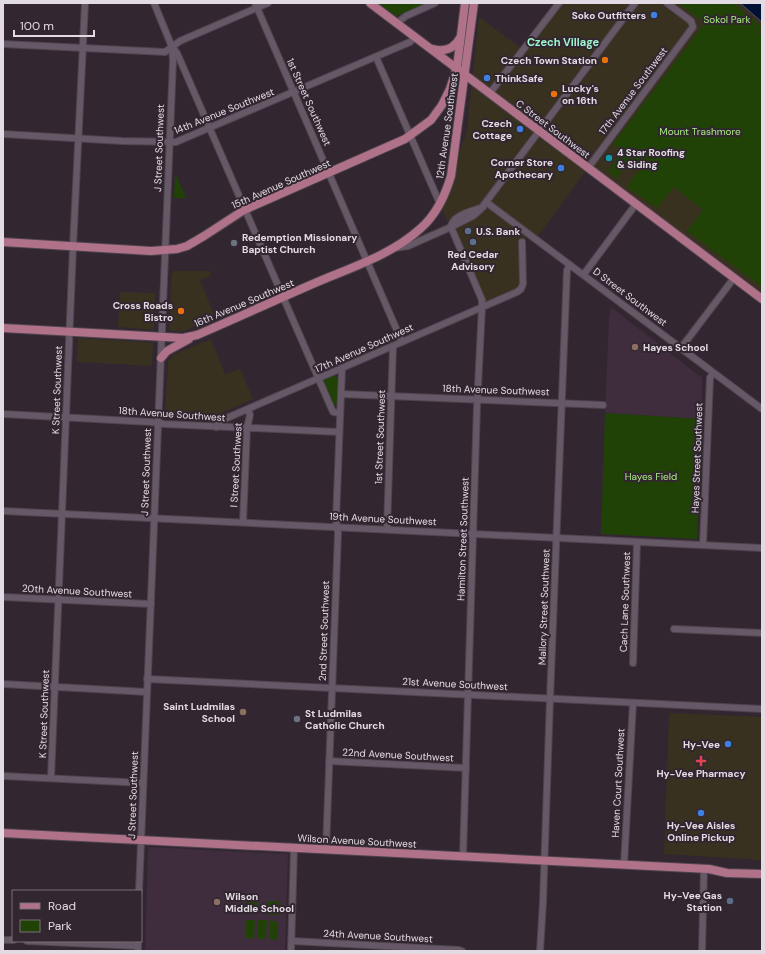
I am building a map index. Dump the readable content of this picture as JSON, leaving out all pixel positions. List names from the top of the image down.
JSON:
{
  "streets": {
    "main road": [
      "12th Avenue Southwest",
      "C Street Southwest",
      "15th Avenue Southwest",
      "16th Avenue Southwest",
      "Wilson Avenue Southwest"
    ],
    "street": [
      "17th Avenue Southwest",
      "1st Street Southwest",
      "14th Avenue Southwest",
      "J Street Southwest",
      "D Street Southwest",
      "K Street Southwest",
      "18th Avenue Southwest",
      "Hayes Street Southwest",
      "I Street Southwest",
      "19th Avenue Southwest",
      "Hamilton Street Southwest",
      "20th Avenue Southwest",
      "Cach Lane Southwest",
      "Mallory Street Southwest",
      "2nd Street Southwest",
      "21st Avenue Southwest",
      "22nd Avenue Southwest",
      "Haven Court Southwest",
      "24th Avenue Southwest"
    ]
  },
  "crossings": [
    ["17th Avenue Southwest", "1st Street Southwest"],
    ["17th Avenue Southwest", "C Street Southwest"],
    ["17th Avenue Southwest", "18th Avenue Southwest"],
    ["17th Avenue Southwest", "I Street Southwest"],
    ["17th Avenue Southwest", "Hamilton Street Southwest"],
    ["17th Avenue Southwest", "2nd Street Southwest"],
    ["1st Street Southwest", "14th Avenue Southwest"],
    ["1st Street Southwest", "12th Avenue Southwest"],
    ["1st Street Southwest", "15th Avenue Southwest"],
    ["1st Street Southwest", "16th Avenue Southwest"],
    ["1st Street Southwest", "18th Avenue Southwest"],
    ["1st Street Southwest", "19th Avenue Southwest"],
    ["14th Avenue Southwest", "C Street Southwest"],
    ["14th Avenue Southwest", "J Street Southwest"],
    ["14th Avenue Southwest", "K Street Southwest"],
    ["12th Avenue Southwest", "C Street Southwest"],
    ["12th Avenue Southwest", "15th Avenue Southwest"],
    ["12th Avenue Southwest", "16th Avenue Southwest"],
    ["C Street Southwest", "15th Avenue Southwest"],
    ["J Street Southwest", "15th Avenue Southwest"],
    ["J Street Southwest", "16th Avenue Southwest"],
    ["J Street Southwest", "18th Avenue Southwest"],
    ["J Street Southwest", "19th Avenue Southwest"],
    ["J Street Southwest", "20th Avenue Southwest"],
    ["J Street Southwest", "21st Avenue Southwest"],
    ["J Street Southwest", "Wilson Avenue Southwest"],
    ["15th Avenue Southwest", "K Street Southwest"],
    ["D Street Southwest", "Hayes Street Southwest"],
    ["D Street Southwest", "Mallory Street Southwest"],
    ["16th Avenue Southwest", "K Street Southwest"],
    ["K Street Southwest", "18th Avenue Southwest"],
    ["K Street Southwest", "19th Avenue Southwest"],
    ["K Street Southwest", "20th Avenue Southwest"],
    ["18th Avenue Southwest", "I Street Southwest"],
    ["18th Avenue Southwest", "Hamilton Street Southwest"],
    ["18th Avenue Southwest", "Mallory Street Southwest"],
    ["18th Avenue Southwest", "2nd Street Southwest"],
    ["Hayes Street Southwest", "19th Avenue Southwest"],
    ["I Street Southwest", "19th Avenue Southwest"],
    ["19th Avenue Southwest", "Hamilton Street Southwest"],
    ["19th Avenue Southwest", "Cach Lane Southwest"],
    ["19th Avenue Southwest", "Mallory Street Southwest"],
    ["19th Avenue Southwest", "2nd Street Southwest"],
    ["Hamilton Street Southwest", "21st Avenue Southwest"],
    ["Hamilton Street Southwest", "22nd Avenue Southwest"],
    ["Hamilton Street Southwest", "Wilson Avenue Southwest"],
    ["Mallory Street Southwest", "21st Avenue Southwest"],
    ["Mallory Street Southwest", "Wilson Avenue Southwest"],
    ["2nd Street Southwest", "21st Avenue Southwest"],
    ["2nd Street Southwest", "22nd Avenue Southwest"],
    ["2nd Street Southwest", "Wilson Avenue Southwest"],
    ["21st Avenue Southwest", "Haven Court Southwest"],
    ["Haven Court Southwest", "Wilson Avenue Southwest"]
  ],
  "districts": ["Czech Village"],
  "parks": ["Sokol Park", "Mount Trashmore", "Hayes Field"],
  "places": {
    "other": [
      "Soko Outfitters",
      "Czech Town Station",
      "ThinkSafe",
      "Lucky's on 16th",
      "Czech Cottage",
      "4 Star Roofing & Siding",
      "Corner Store Apothecary",
      "U.S. Bank",
      "Red Cedar Advisory",
      "Redemption Missionary Baptist Church",
      "Cross Roads Bistro",
      "Hayes School",
      "Saint Ludmilas School",
      "St Ludmilas Catholic Church",
      "Hy-Vee",
      "Hy-Vee Aisles Online Pickup",
      "Hy-Vee Gas Station",
      "Wilson Middle School"
    ],
    "health": ["Hy-Vee Pharmacy"]
  },
  "legend": ["Road", "Park"],
  "scale_bar": "100 m"
}
